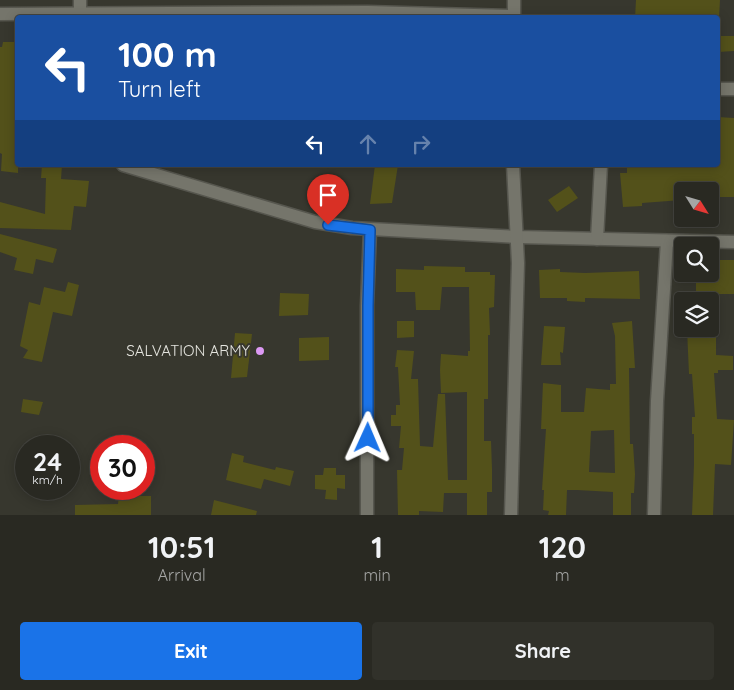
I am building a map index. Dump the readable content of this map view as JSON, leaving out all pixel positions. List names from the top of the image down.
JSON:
{
  "places": ["SALVATION ARMY"],
  "north": "bottom right",
  "page": {
    "turn": ["100 m", "Turn left"],
    "speed": "24 km/h",
    "limit": "30",
    "eta": [
      "10:51",
      "Arrival",
      "1",
      "min",
      "120",
      "m"
    ],
    "buttons": ["Exit", "Share"]
  }
}
